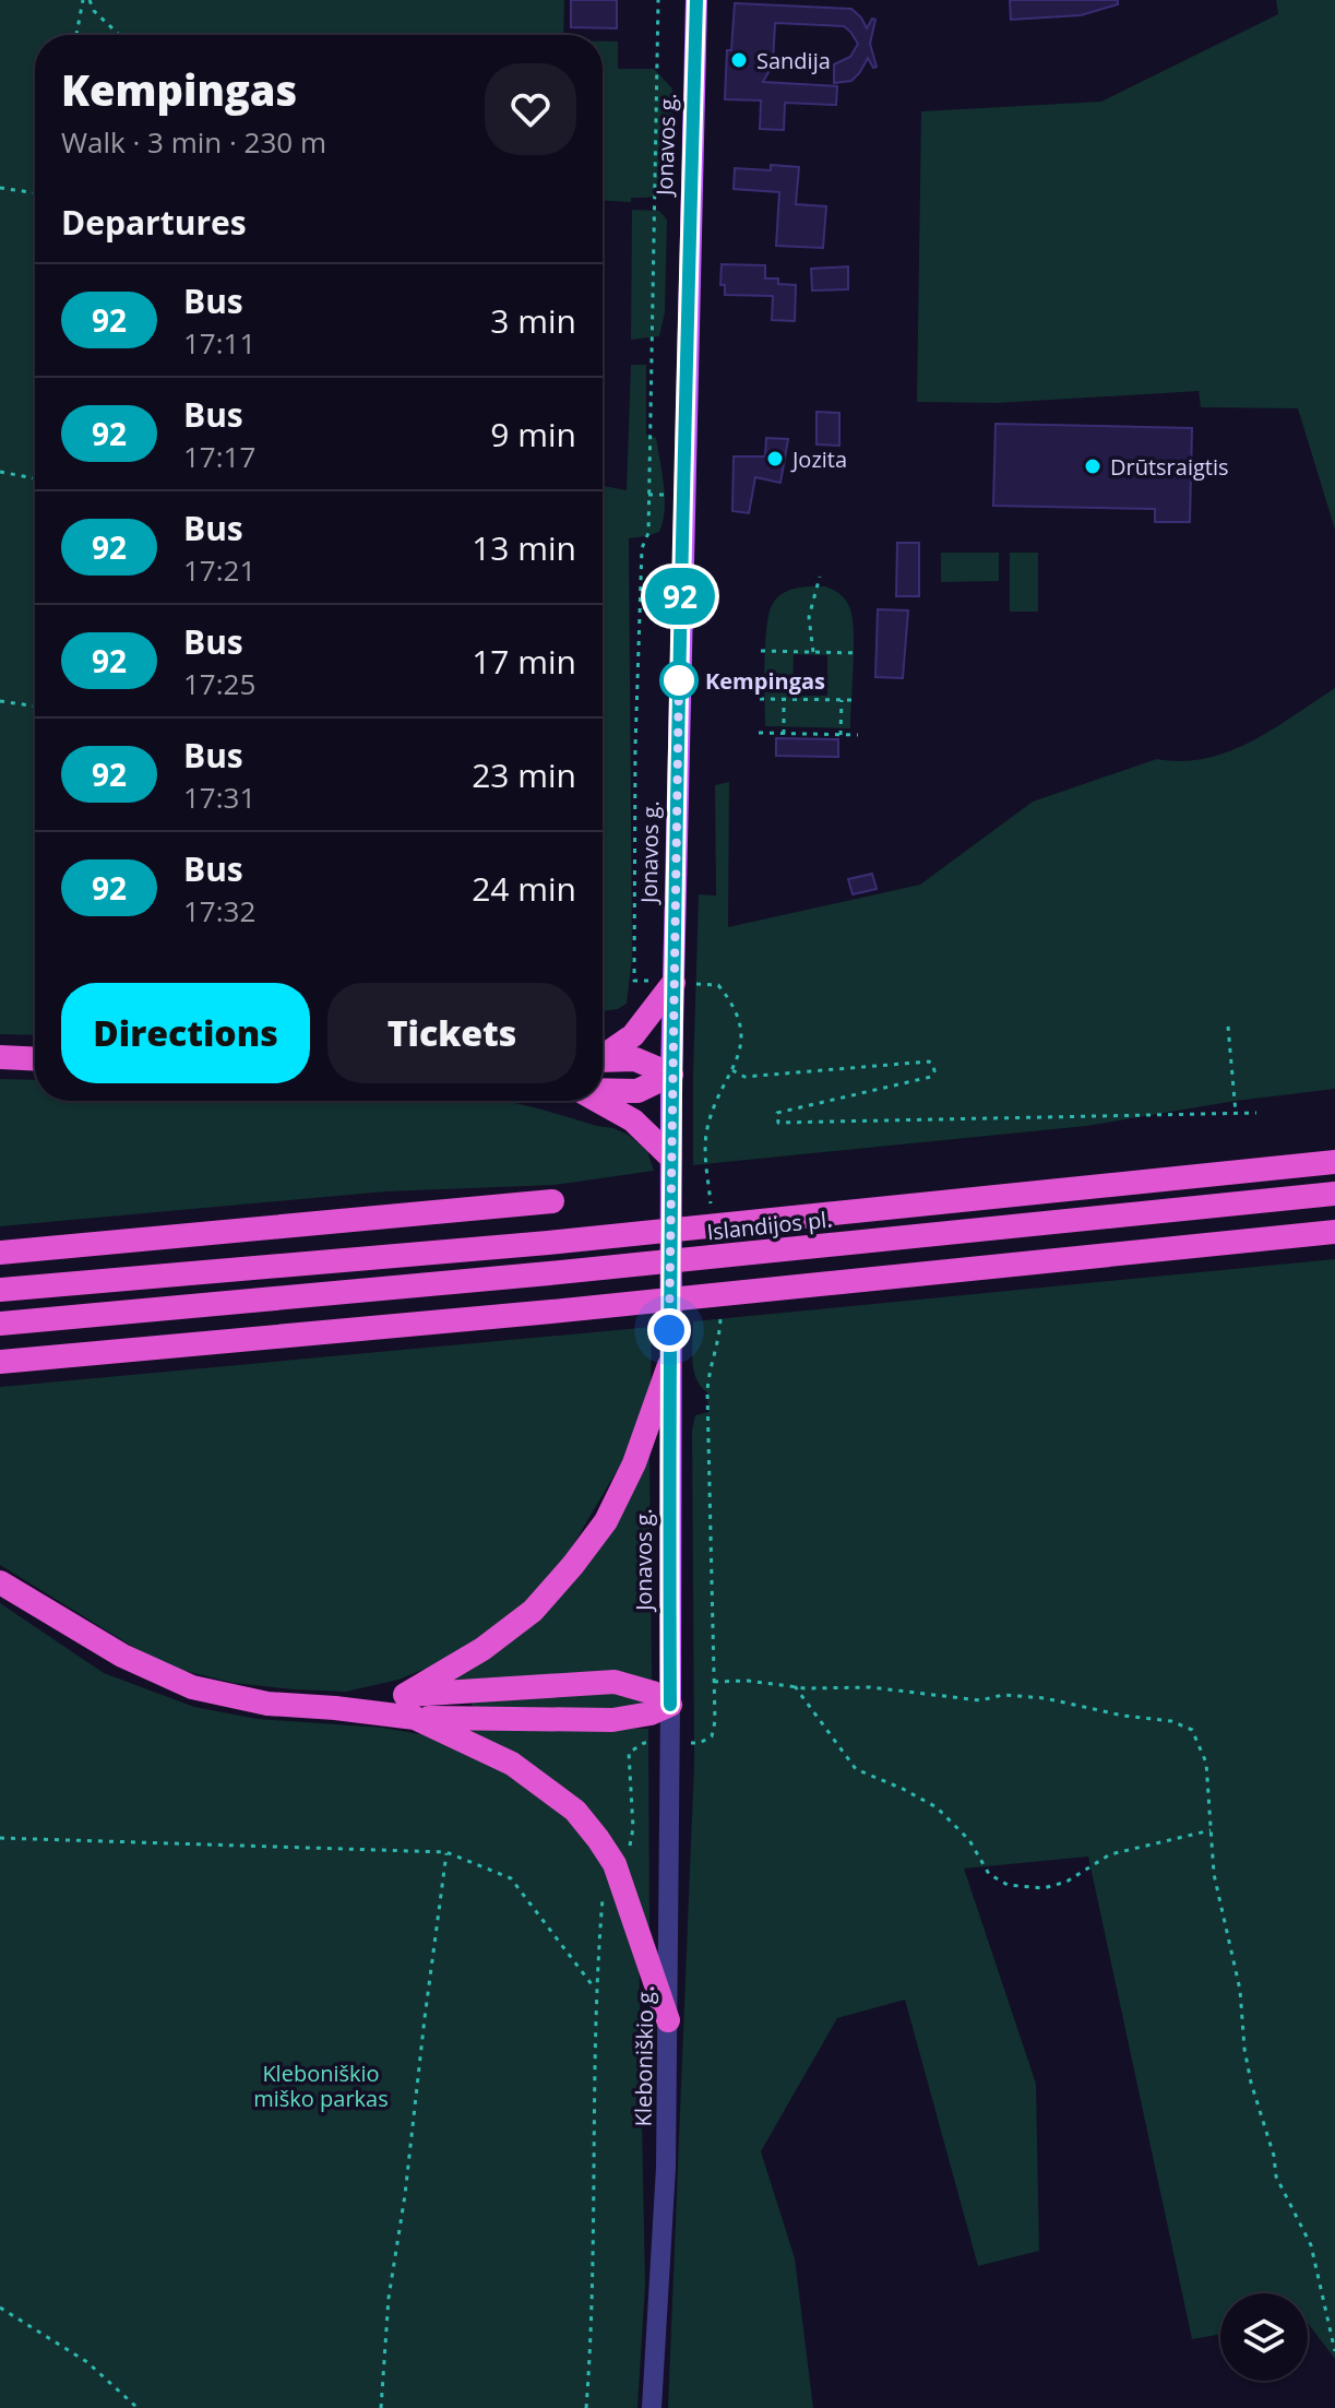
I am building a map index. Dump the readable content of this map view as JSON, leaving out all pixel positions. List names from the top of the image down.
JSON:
{
  "streets": {
    "highway": ["Islandijos pl."],
    "main road": ["Jonavos g."],
    "street": ["Kleboniškio g."]
  },
  "crossings": [
    ["Jonavos g.", "Kleboniškio g."]
  ],
  "parks": ["Kleboniškio miško parkas"],
  "places": [
    "Sandija",
    "Jozita",
    "Drūtsraigtis",
    "Kempingas"
  ],
  "lines": ["bus line 92"],
  "page": {
    "on_map": "92",
    "heading": [
      ["Kempingas", "Walk · 3 min · 230 m"],
      "Departures"
    ],
    "list": [
      {
        "mark": "92",
        "name": "Bus",
        "note": "17:11",
        "value": "3 min"
      },
      {
        "mark": "92",
        "name": "Bus",
        "note": "17:17",
        "value": "9 min"
      },
      {
        "mark": "92",
        "name": "Bus",
        "note": "17:21",
        "value": "13 min"
      },
      {
        "mark": "92",
        "name": "Bus",
        "note": "17:25",
        "value": "17 min"
      },
      {
        "mark": "92",
        "name": "Bus",
        "note": "17:31",
        "value": "23 min"
      },
      {
        "mark": "92",
        "name": "Bus",
        "note": "17:32",
        "value": "24 min"
      }
    ],
    "buttons": ["Directions", "Tickets"]
  }
}
